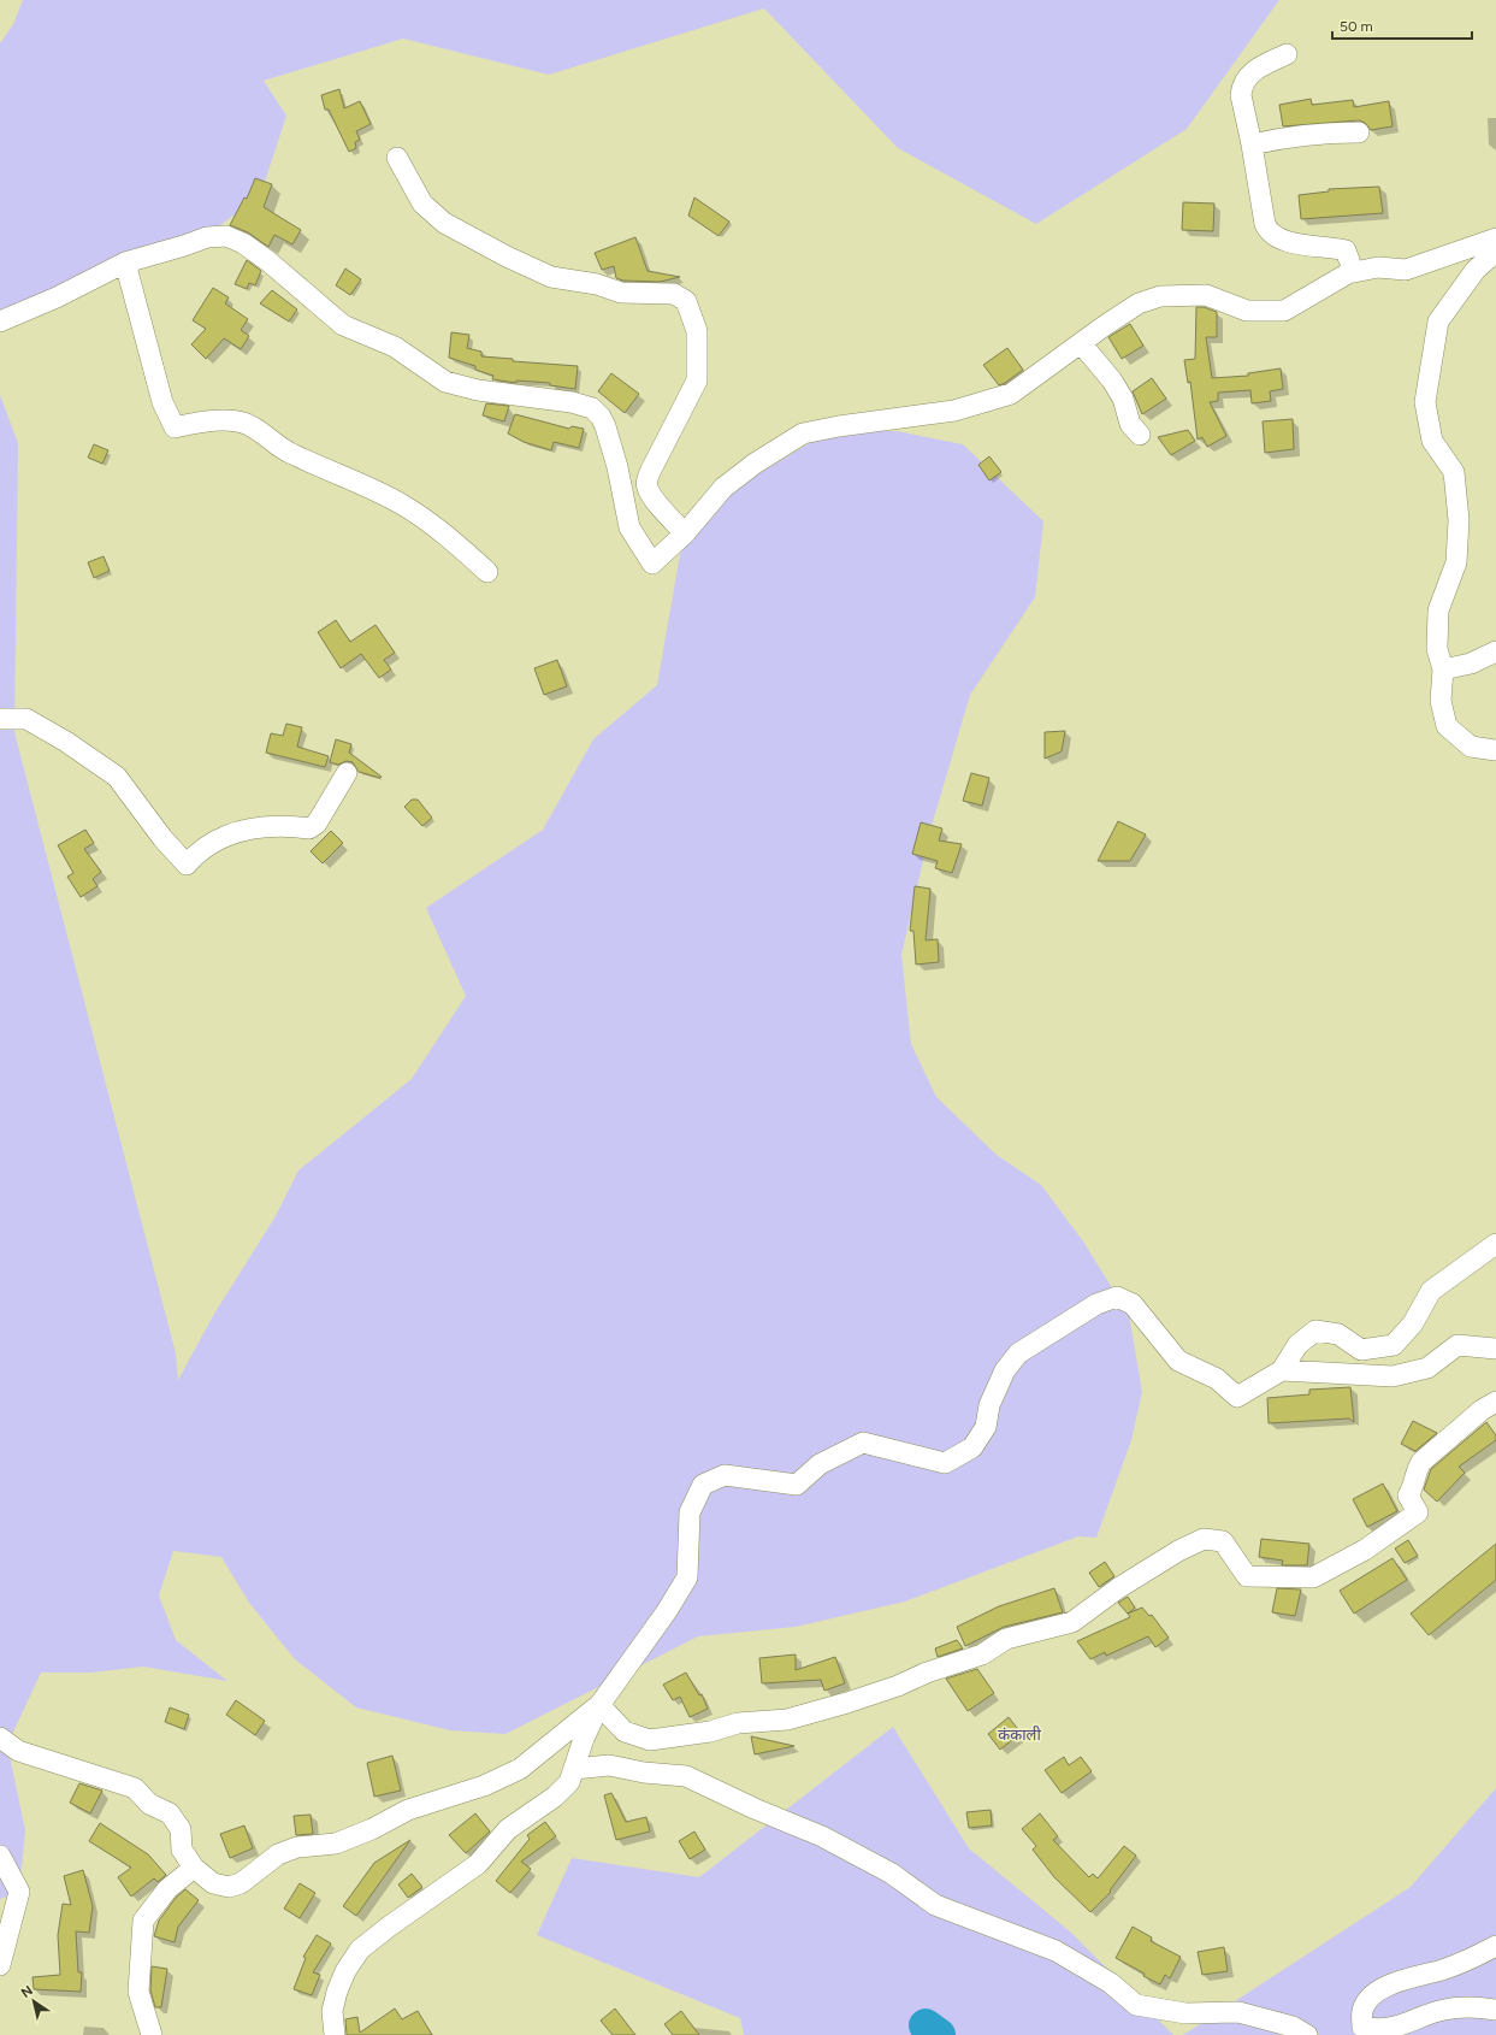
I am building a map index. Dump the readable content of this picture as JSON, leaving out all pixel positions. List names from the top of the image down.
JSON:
{
  "districts": ["कंकाली"],
  "scale_bar": "50 m",
  "north": "top left"
}
